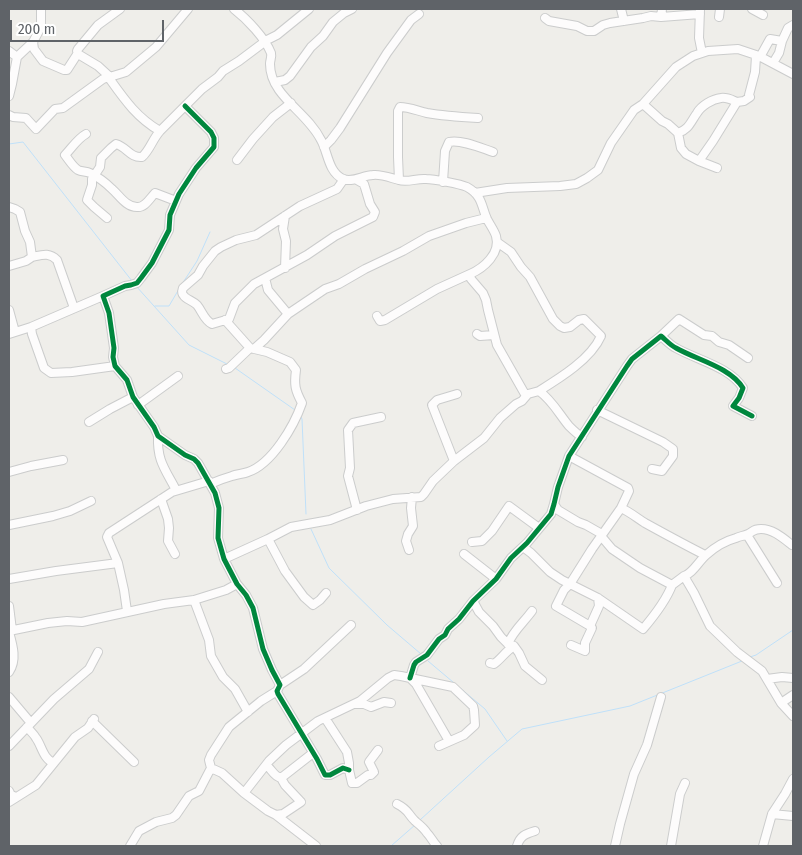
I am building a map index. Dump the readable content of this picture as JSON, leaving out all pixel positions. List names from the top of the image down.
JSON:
{
  "scale_bar": "200 m"
}
